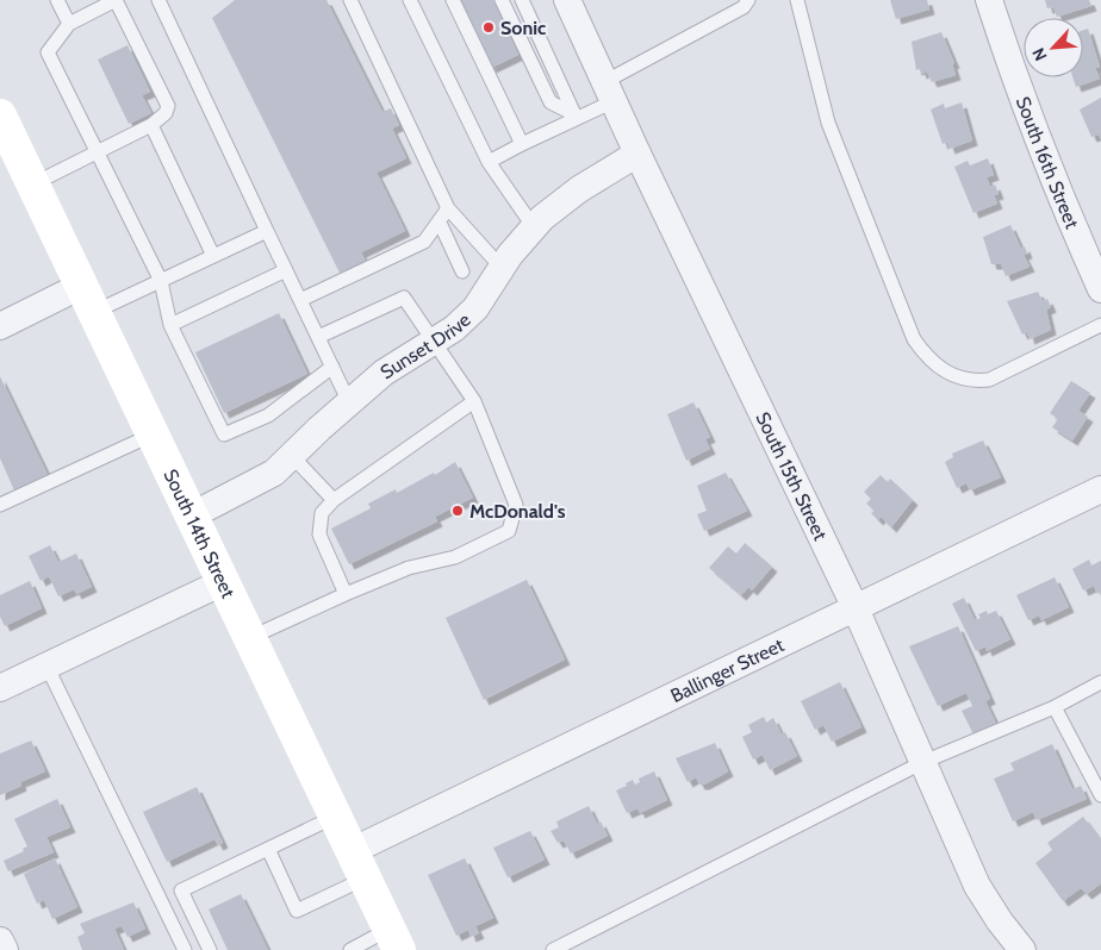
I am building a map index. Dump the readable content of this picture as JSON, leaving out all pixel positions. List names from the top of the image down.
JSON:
{
  "streets": {
    "main road": ["South 14th Street"],
    "street": [
      "South 16th Street",
      "Sunset Drive",
      "South 15th Street",
      "Ballinger Street"
    ]
  },
  "crossings": [
    ["Sunset Drive", "South 15th Street"],
    ["Sunset Drive", "South 14th Street"],
    ["South 15th Street", "Ballinger Street"],
    ["South 14th Street", "Ballinger Street"]
  ],
  "places": ["Sonic", "McDonald's"],
  "north": "bottom left"
}
